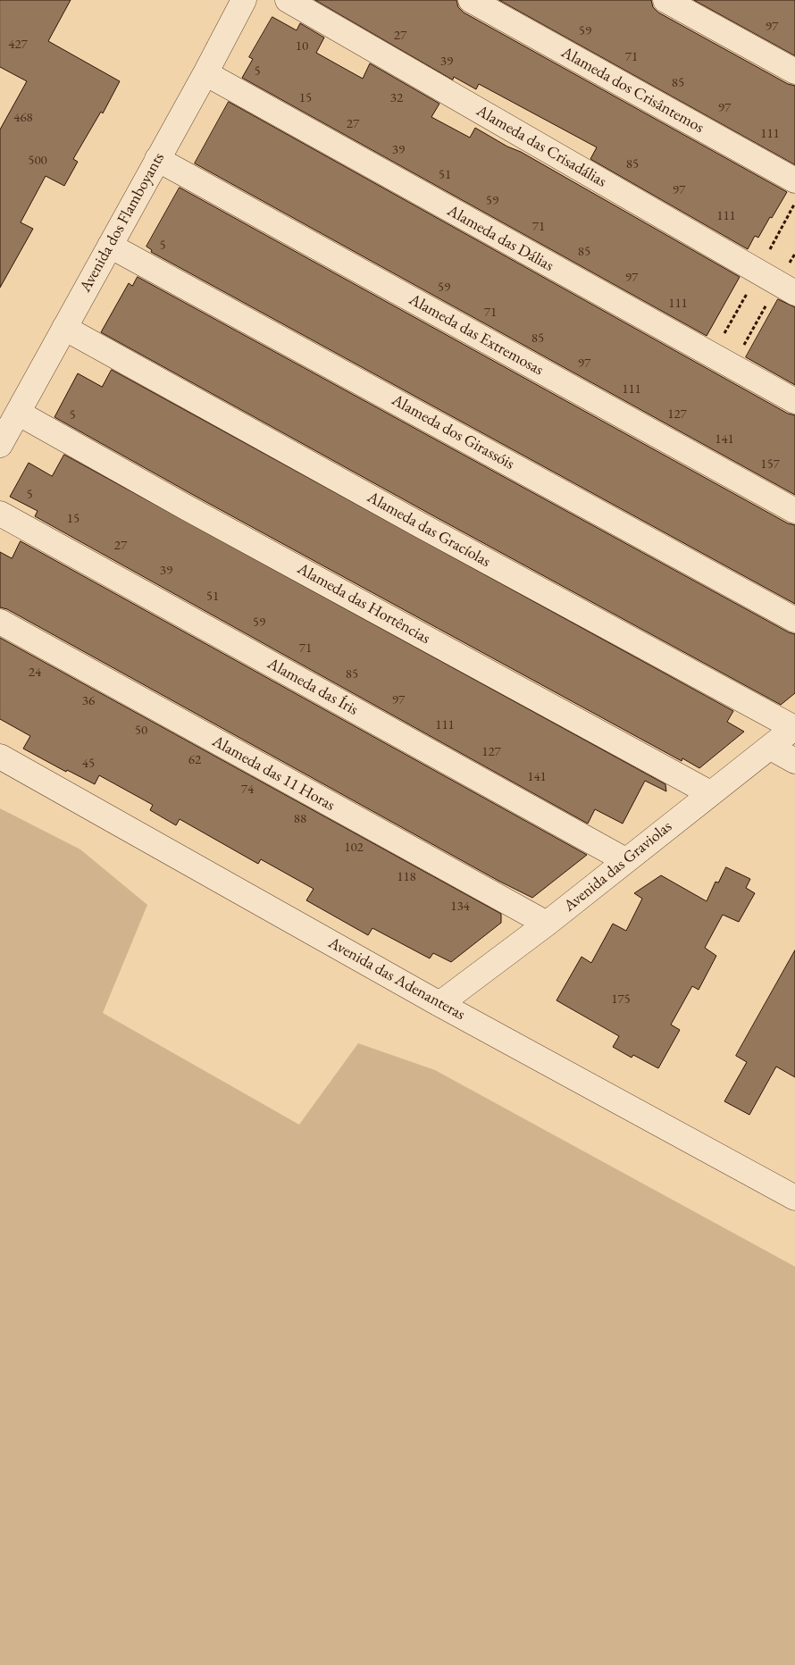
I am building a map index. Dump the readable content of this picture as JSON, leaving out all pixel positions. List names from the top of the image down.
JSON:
{
  "streets": {
    "street": [
      "Alameda dos Crisântemos",
      "Alameda das Crisadálias",
      "Avenida dos Flamboyants",
      "Alameda das Dálias",
      "Alameda das Extremosas",
      "Alameda dos Girassóis",
      "Alameda das Gracíolas",
      "Alameda das Hortências",
      "Alameda das Íris",
      "Alameda das 11 Horas",
      "Avenida das Graviolas",
      "Avenida das Adenanteras"
    ]
  },
  "crossings": [
    ["Avenida dos Flamboyants", "Alameda das Dálias"],
    ["Avenida dos Flamboyants", "Alameda das Extremosas"],
    ["Avenida dos Flamboyants", "Alameda dos Girassóis"],
    ["Avenida dos Flamboyants", "Alameda das Gracíolas"],
    ["Avenida dos Flamboyants", "Alameda das Hortências"],
    ["Alameda das Gracíolas", "Avenida das Graviolas"],
    ["Alameda das Hortências", "Avenida das Graviolas"],
    ["Alameda das Íris", "Avenida das Graviolas"],
    ["Alameda das 11 Horas", "Avenida das Graviolas"],
    ["Avenida das Graviolas", "Avenida das Adenanteras"]
  ],
  "house_numbers": [
    "97",
    "59",
    "27",
    "427",
    "10",
    "71",
    "39",
    "5",
    "85",
    "15",
    "32",
    "97",
    "468",
    "27",
    "111",
    "39",
    "500",
    "85",
    "51",
    "97",
    "59",
    "111",
    "71",
    "5",
    "85",
    "97",
    "59",
    "111",
    "71",
    "85",
    "97",
    "111",
    "127",
    "5",
    "141",
    "157",
    "5",
    "15",
    "27",
    "39",
    "51",
    "59",
    "71",
    "24",
    "85",
    "97",
    "36",
    "111",
    "50",
    "127",
    "62",
    "45",
    "141",
    "74",
    "88",
    "102",
    "118",
    "134",
    "175"
  ]
}
